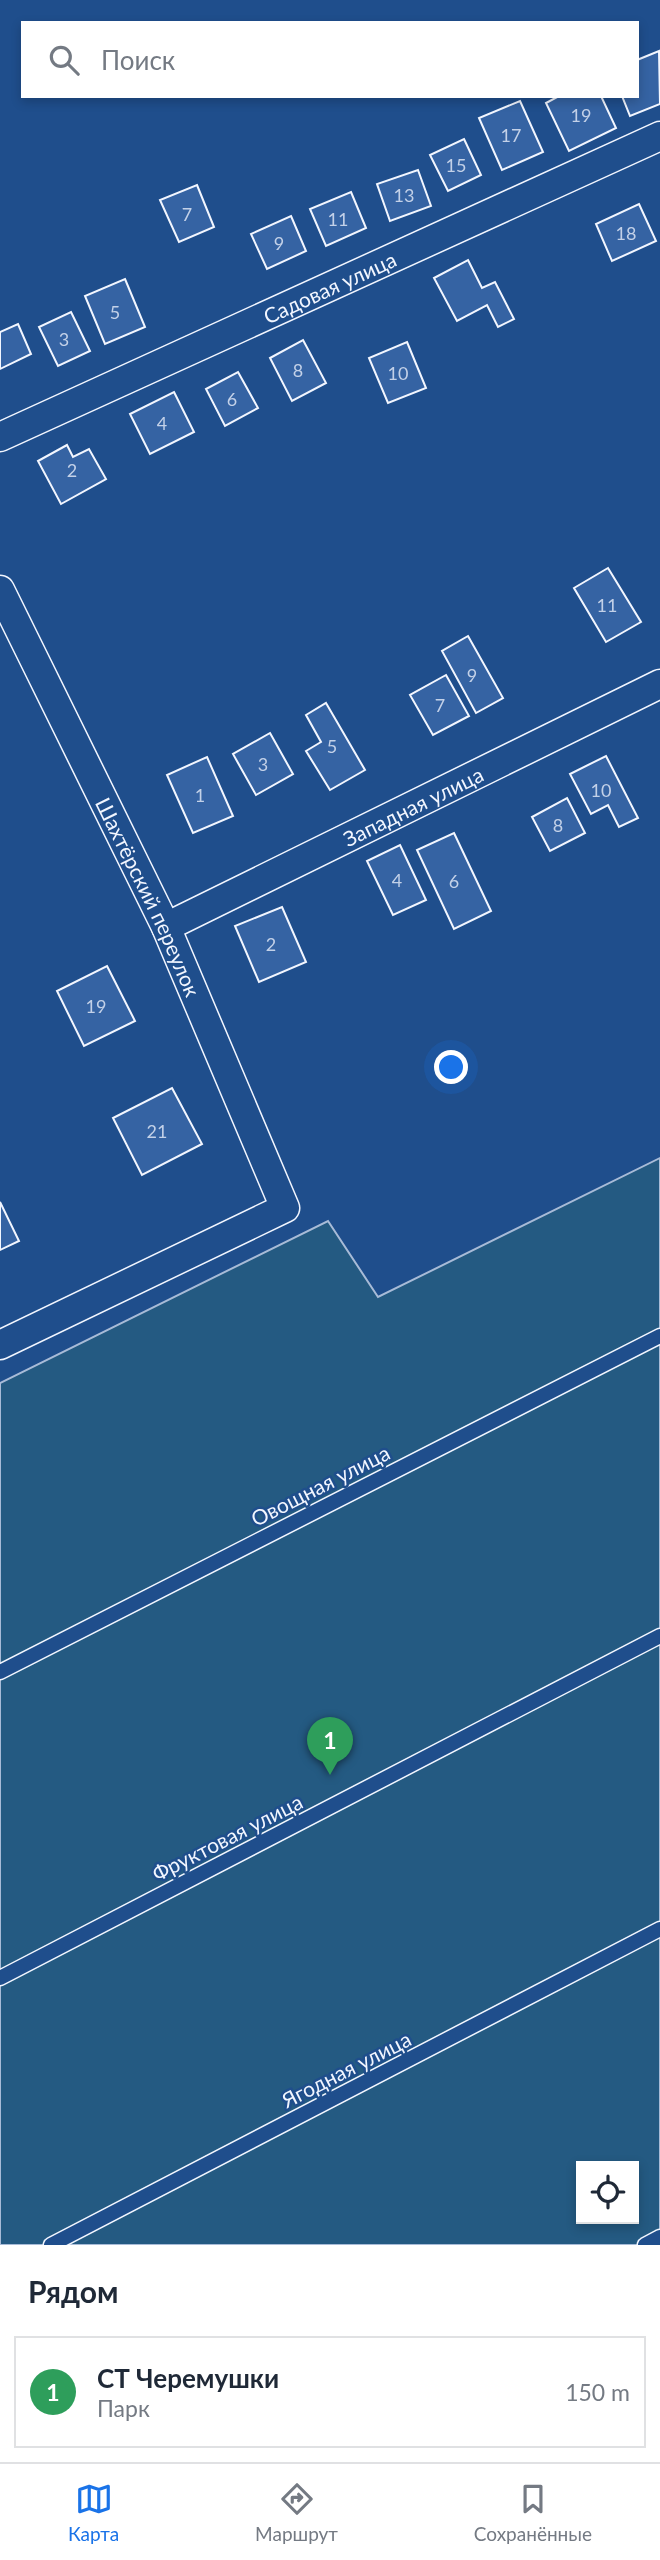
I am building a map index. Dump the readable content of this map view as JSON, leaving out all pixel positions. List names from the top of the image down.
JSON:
{
  "streets": {
    "street": ["Садовая улица", "Западная улица", "Шахтёрский переулок"],
    "lane": ["Овощная улица", "Фруктовая улица", "Ягодная улица"]
  },
  "crossings": [
    ["Западная улица", "Шахтёрский переулок"]
  ],
  "house_numbers": [
    "19",
    "17",
    "15",
    "13",
    "7",
    "11",
    "18",
    "9",
    "5",
    "3",
    "8",
    "10",
    "6",
    "4",
    "2",
    "11",
    "9",
    "7",
    "5",
    "3",
    "10",
    "1",
    "8",
    "4",
    "6",
    "2",
    "19",
    "21"
  ],
  "page": {
    "search": "Поиск",
    "pins": "1",
    "heading": "Рядом",
    "list": [
      {
        "mark": "1",
        "name": "СТ Черемушки",
        "note": "Парк",
        "value": "150 m"
      }
    ],
    "nav": ["Карта", "Маршрут", "Сохранённые"]
  }
}
